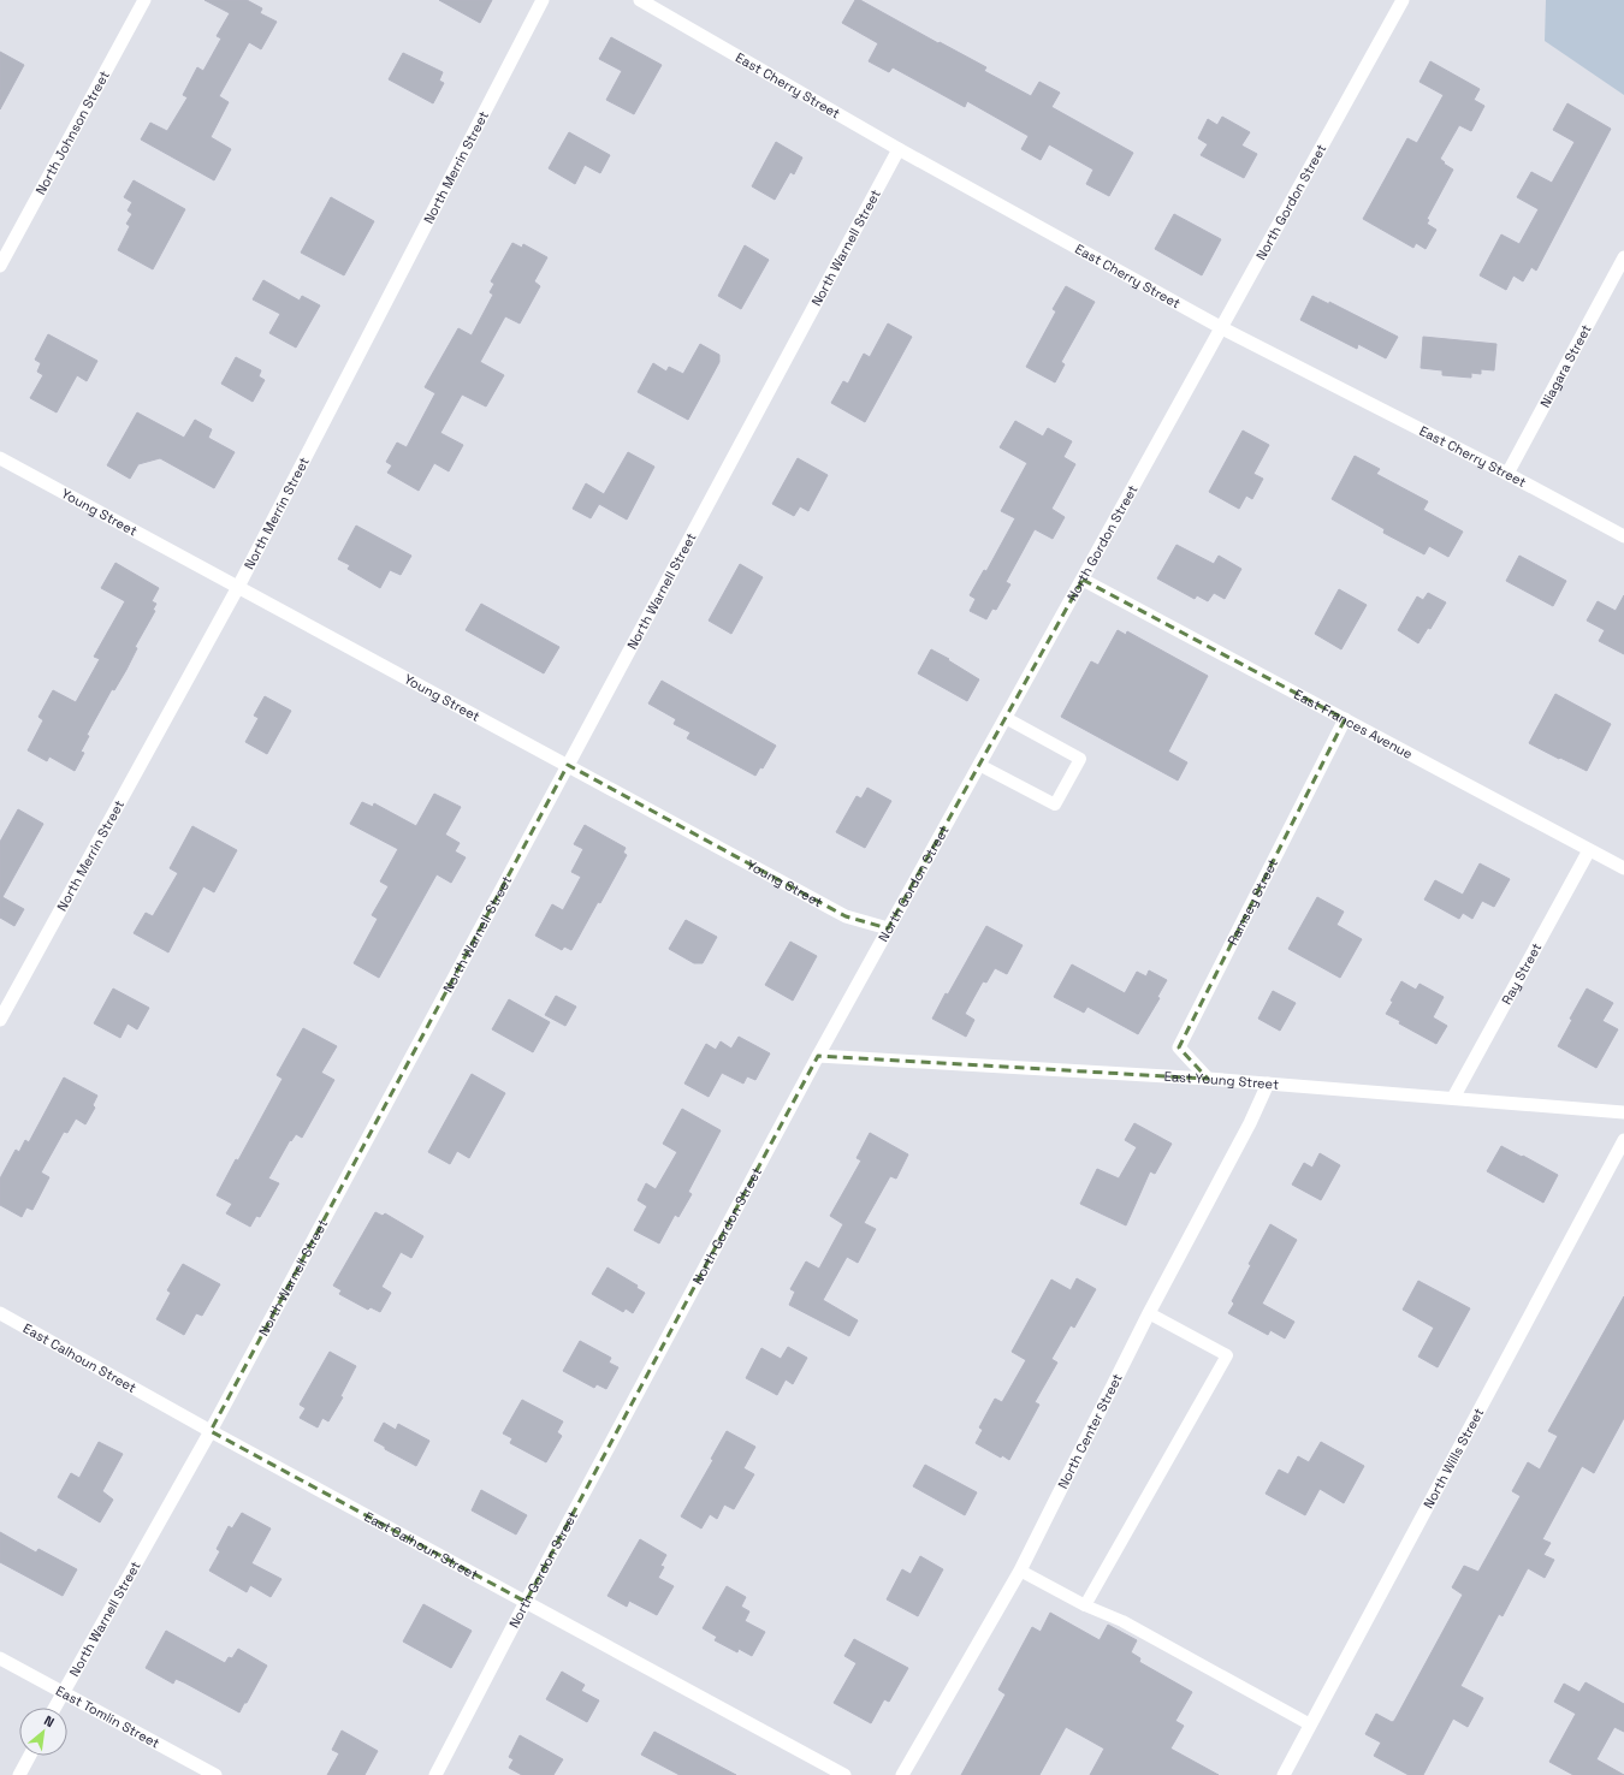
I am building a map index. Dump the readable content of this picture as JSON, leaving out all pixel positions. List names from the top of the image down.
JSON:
{
  "streets": {
    "street": [
      "East Cherry Street",
      "North Johnson Street",
      "North Merrin Street",
      "North Gordon Street",
      "North Warnell Street",
      "Niagara Street",
      "Young Street",
      "East Frances Avenue",
      "Ramsey Street",
      "Ray Street",
      "East Young Street",
      "East Calhoun Street",
      "North Center Street",
      "North Wills Street",
      "East Tomlin Street"
    ]
  },
  "crossings": [
    ["East Cherry Street", "North Gordon Street"],
    ["East Cherry Street", "North Warnell Street"],
    ["East Cherry Street", "Niagara Street"],
    ["North Merrin Street", "Young Street"],
    ["North Gordon Street", "Young Street"],
    ["North Gordon Street", "East Frances Avenue"],
    ["North Gordon Street", "East Young Street"],
    ["North Gordon Street", "East Calhoun Street"],
    ["North Warnell Street", "Young Street"],
    ["North Warnell Street", "East Calhoun Street"],
    ["North Warnell Street", "East Tomlin Street"],
    ["East Frances Avenue", "Ramsey Street"],
    ["East Frances Avenue", "Ray Street"],
    ["Ramsey Street", "East Young Street"],
    ["Ray Street", "East Young Street"],
    ["East Young Street", "North Center Street"]
  ],
  "north": "top right"
}
